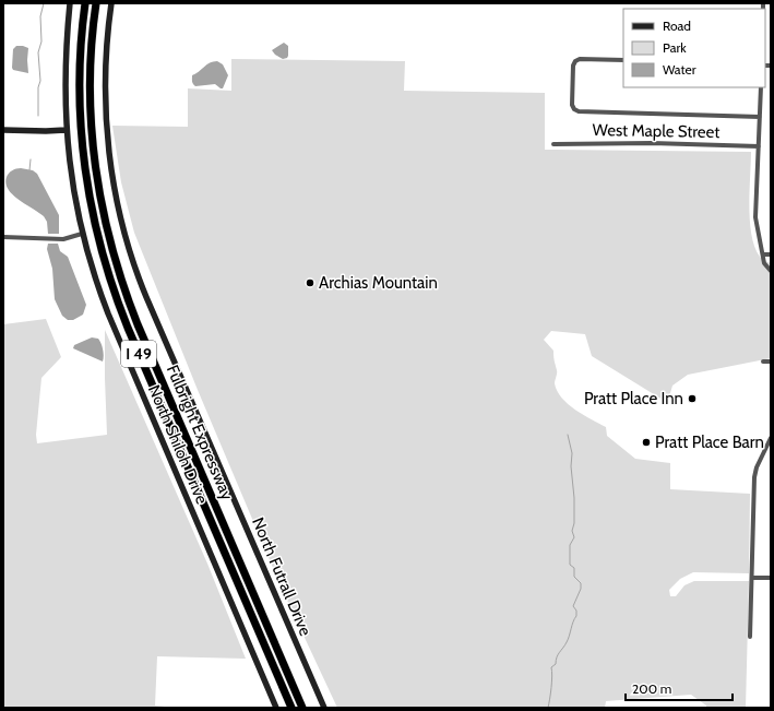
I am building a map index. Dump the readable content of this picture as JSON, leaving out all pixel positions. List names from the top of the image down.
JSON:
{
  "streets": {
    "highway": ["I 49", "Fulbright Expressway"],
    "main road": ["North Shiloh Drive", "North Futrall Drive"],
    "street": ["West Maple Street"]
  },
  "places": ["Archias Mountain", "Pratt Place Inn", "Pratt Place Barn"],
  "legend": ["Road", "Park", "Water"],
  "scale_bar": "200 m"
}
